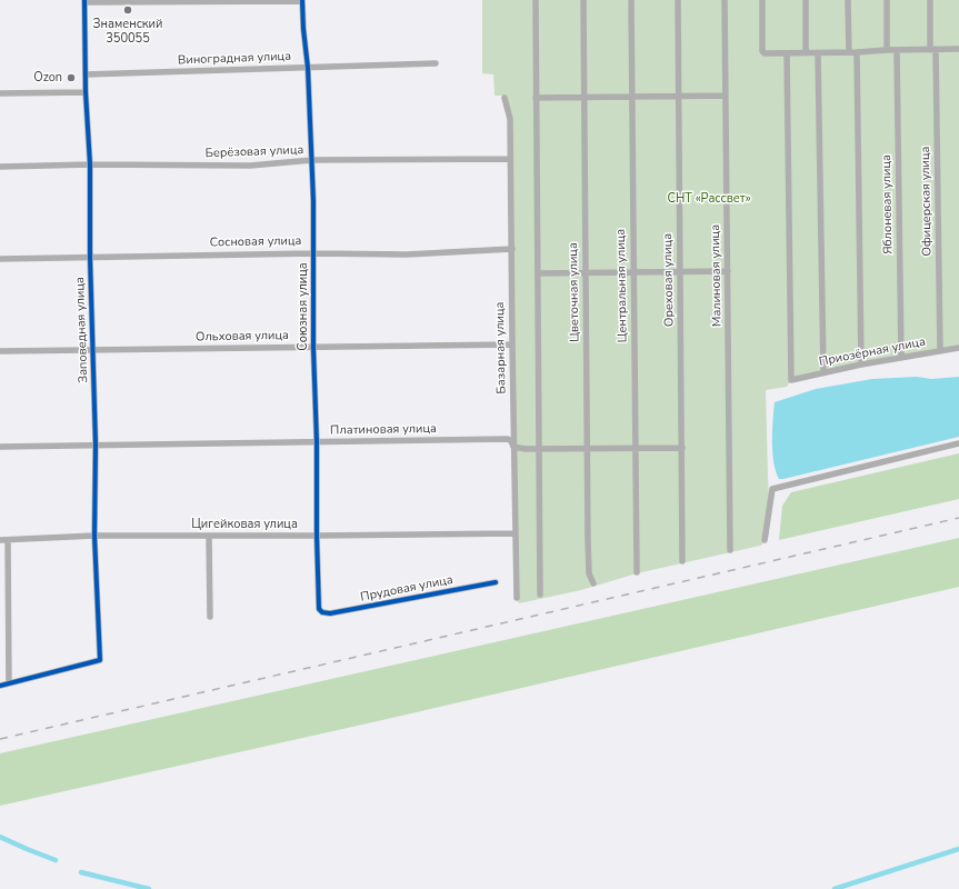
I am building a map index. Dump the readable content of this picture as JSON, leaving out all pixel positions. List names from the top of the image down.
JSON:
{
  "streets": {
    "street": [
      "Виноградная улица",
      "Берёзовая улица",
      "Офицерская улица",
      "Яблоневая улица",
      "Сосновая улица",
      "Малиновая улица",
      "Ореховая улица",
      "Центральная улица",
      "Цветочная улица",
      "Союзная улица",
      "Заповедная улица",
      "Ольховая улица",
      "Базарная улица",
      "Приозёрная улица",
      "Платиновая улица",
      "Цигейковая улица",
      "Прудовая улица"
    ]
  },
  "crossings": [
    ["Виноградная улица", "Союзная улица"],
    ["Виноградная улица", "Заповедная улица"],
    ["Берёзовая улица", "Союзная улица"],
    ["Берёзовая улица", "Заповедная улица"],
    ["Берёзовая улица", "Базарная улица"],
    ["Офицерская улица", "Приозёрная улица"],
    ["Яблоневая улица", "Приозёрная улица"],
    ["Сосновая улица", "Союзная улица"],
    ["Сосновая улица", "Заповедная улица"],
    ["Сосновая улица", "Базарная улица"],
    ["Ореховая улица", "Платиновая улица"],
    ["Центральная улица", "Платиновая улица"],
    ["Цветочная улица", "Платиновая улица"],
    ["Союзная улица", "Ольховая улица"],
    ["Союзная улица", "Платиновая улица"],
    ["Союзная улица", "Цигейковая улица"],
    ["Союзная улица", "Прудовая улица"],
    ["Заповедная улица", "Ольховая улица"],
    ["Заповедная улица", "Платиновая улица"],
    ["Заповедная улица", "Цигейковая улица"],
    ["Ольховая улица", "Базарная улица"],
    ["Базарная улица", "Платиновая улица"],
    ["Базарная улица", "Цигейковая улица"]
  ],
  "parks": ["СНТ «Рассвет»"],
  "places": ["Знаменский 350055", "Ozon"]
}
